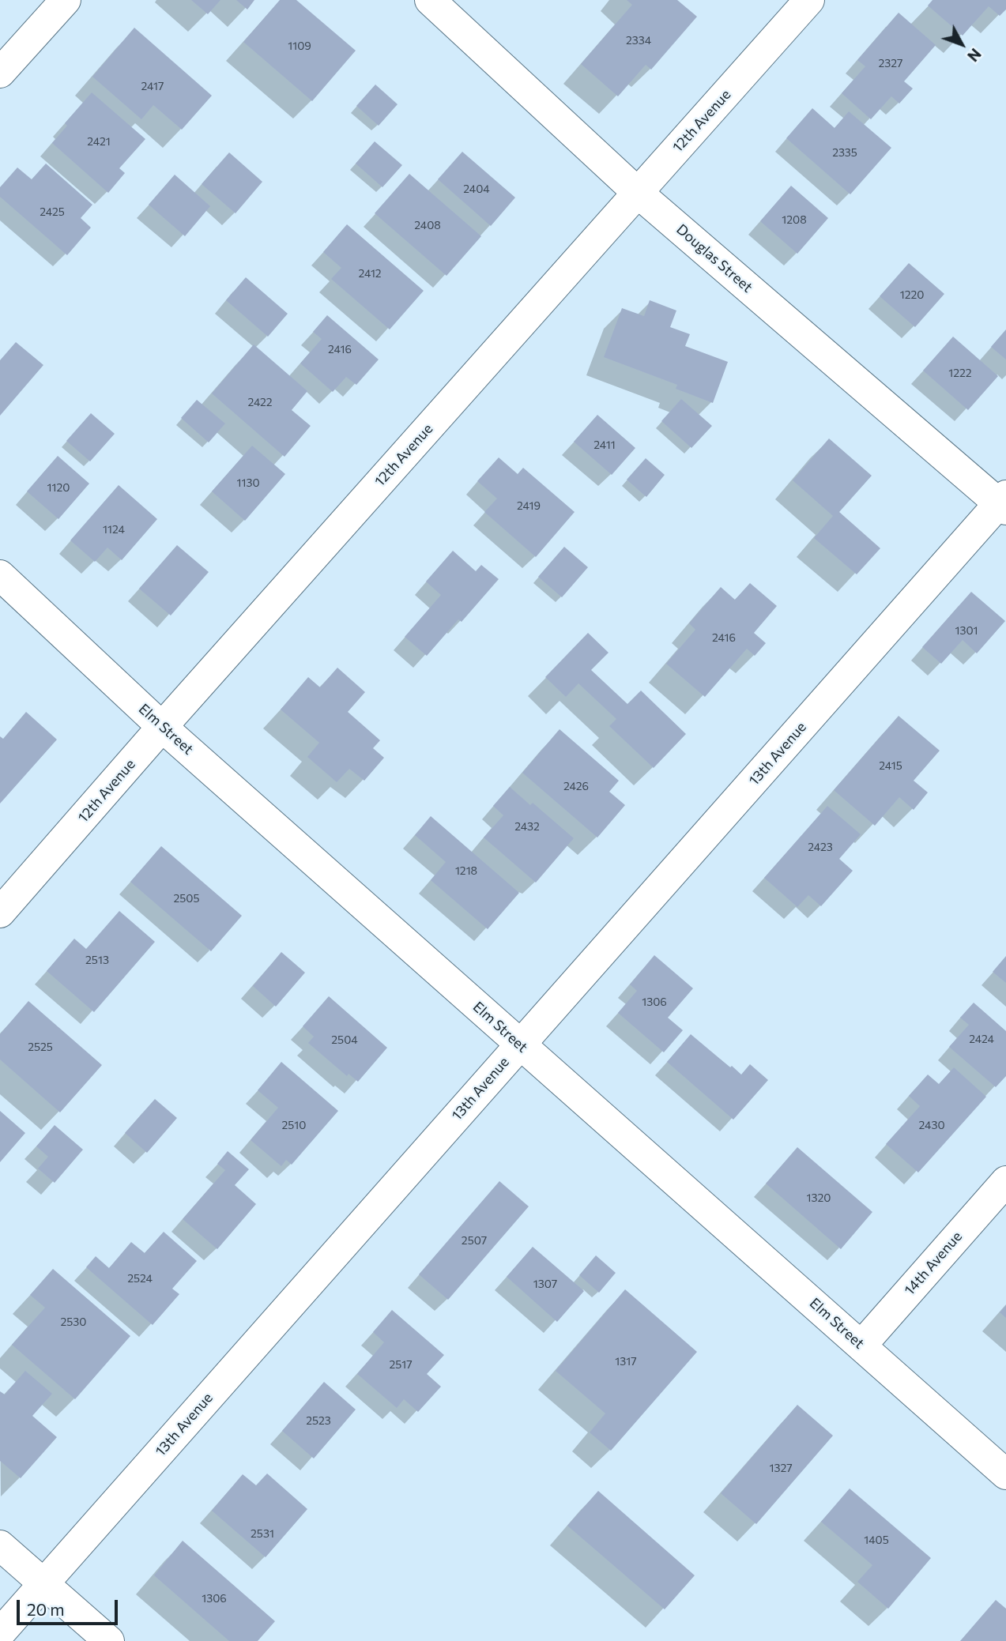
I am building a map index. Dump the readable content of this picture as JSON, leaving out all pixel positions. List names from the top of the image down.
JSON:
{
  "streets": {
    "street": [
      "12th Avenue",
      "Douglas Street",
      "Elm Street",
      "13th Avenue",
      "14th Avenue"
    ]
  },
  "crossings": [
    ["12th Avenue", "Douglas Street"],
    ["12th Avenue", "Elm Street"],
    ["Douglas Street", "13th Avenue"],
    ["Elm Street", "13th Avenue"],
    ["Elm Street", "14th Avenue"]
  ],
  "house_numbers": [
    "2334",
    "1109",
    "2327",
    "2417",
    "2421",
    "2335",
    "2404",
    "2425",
    "1208",
    "2408",
    "2412",
    "1220",
    "2416",
    "1222",
    "2422",
    "2411",
    "1130",
    "1120",
    "2419",
    "1124",
    "1301",
    "2416",
    "2415",
    "2426",
    "2432",
    "2423",
    "1218",
    "2505",
    "2513",
    "1306",
    "2424",
    "2504",
    "2525",
    "2510",
    "2430",
    "1320",
    "2507",
    "2524",
    "1307",
    "2530",
    "1317",
    "2517",
    "2523",
    "1327",
    "2531",
    "1405",
    "1306"
  ],
  "scale_bar": "20 m",
  "north": "bottom right"
}
